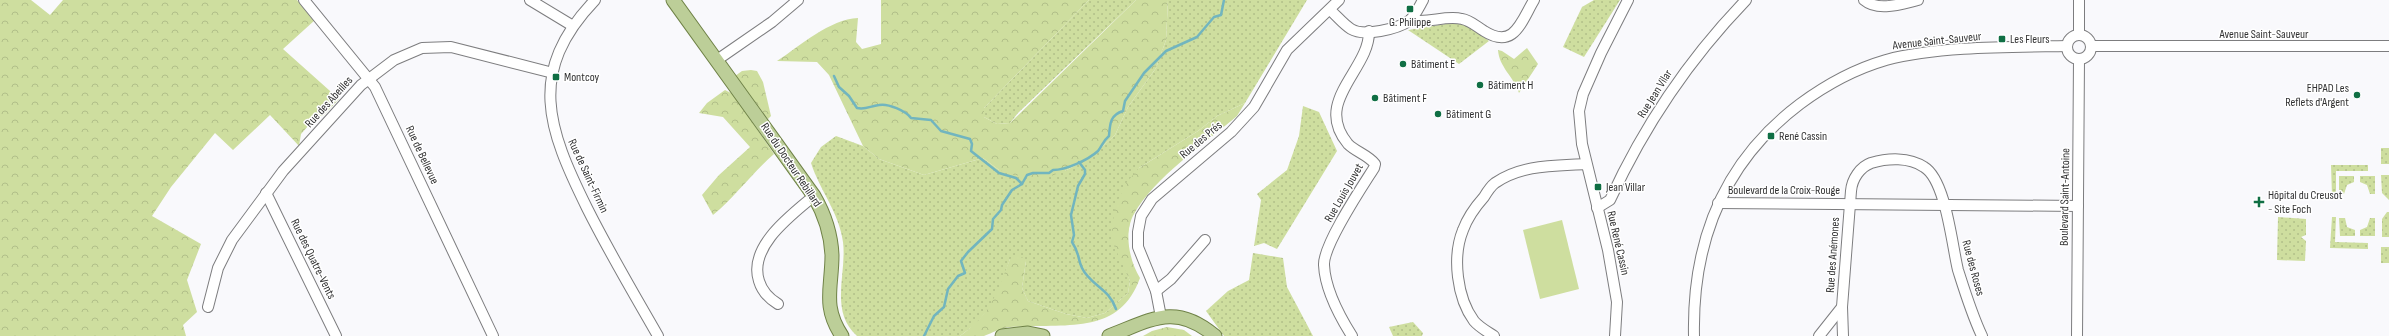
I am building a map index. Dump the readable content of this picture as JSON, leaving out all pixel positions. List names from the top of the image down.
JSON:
{
  "streets": {
    "main road": ["Rue du Docteur Rebillard"],
    "street": [
      "Avenue Saint-Sauveur",
      "Rue Jean Vilar",
      "Rue des Abeilles",
      "Rue des Prés",
      "Rue de Bellevue",
      "Rue de Saint-Firmin",
      "Boulevard de la Croix-Rouge",
      "Rue Louis Jouvet",
      "Boulevard Saint-Antoine",
      "Rue René Cassin",
      "Rue des Anémones",
      "Rue des Quatre-Vents",
      "Rue des Roses"
    ]
  },
  "crossings": [
    ["Avenue Saint-Sauveur", "Boulevard de la Croix-Rouge"],
    ["Avenue Saint-Sauveur", "Boulevard Saint-Antoine"],
    ["Rue Jean Vilar", "Rue René Cassin"],
    ["Rue des Abeilles", "Rue de Bellevue"],
    ["Rue des Abeilles", "Rue de Saint-Firmin"],
    ["Rue des Abeilles", "Rue des Quatre-Vents"],
    ["Boulevard de la Croix-Rouge", "Boulevard Saint-Antoine"],
    ["Boulevard de la Croix-Rouge", "Rue des Anémones"],
    ["Boulevard de la Croix-Rouge", "Rue des Roses"]
  ],
  "places": {
    "transit": [
      "G. Philippe",
      "Les Fleurs",
      "Montcoy",
      "René Cassin",
      "Jean Villar"
    ],
    "other": [
      "Bâtiment E",
      "Bâtiment H",
      "EHPAD Les Reflets d'Argent",
      "Bâtiment F",
      "Bâtiment G"
    ],
    "health": ["Hôpital du Creusot - Site Foch"]
  }
}
